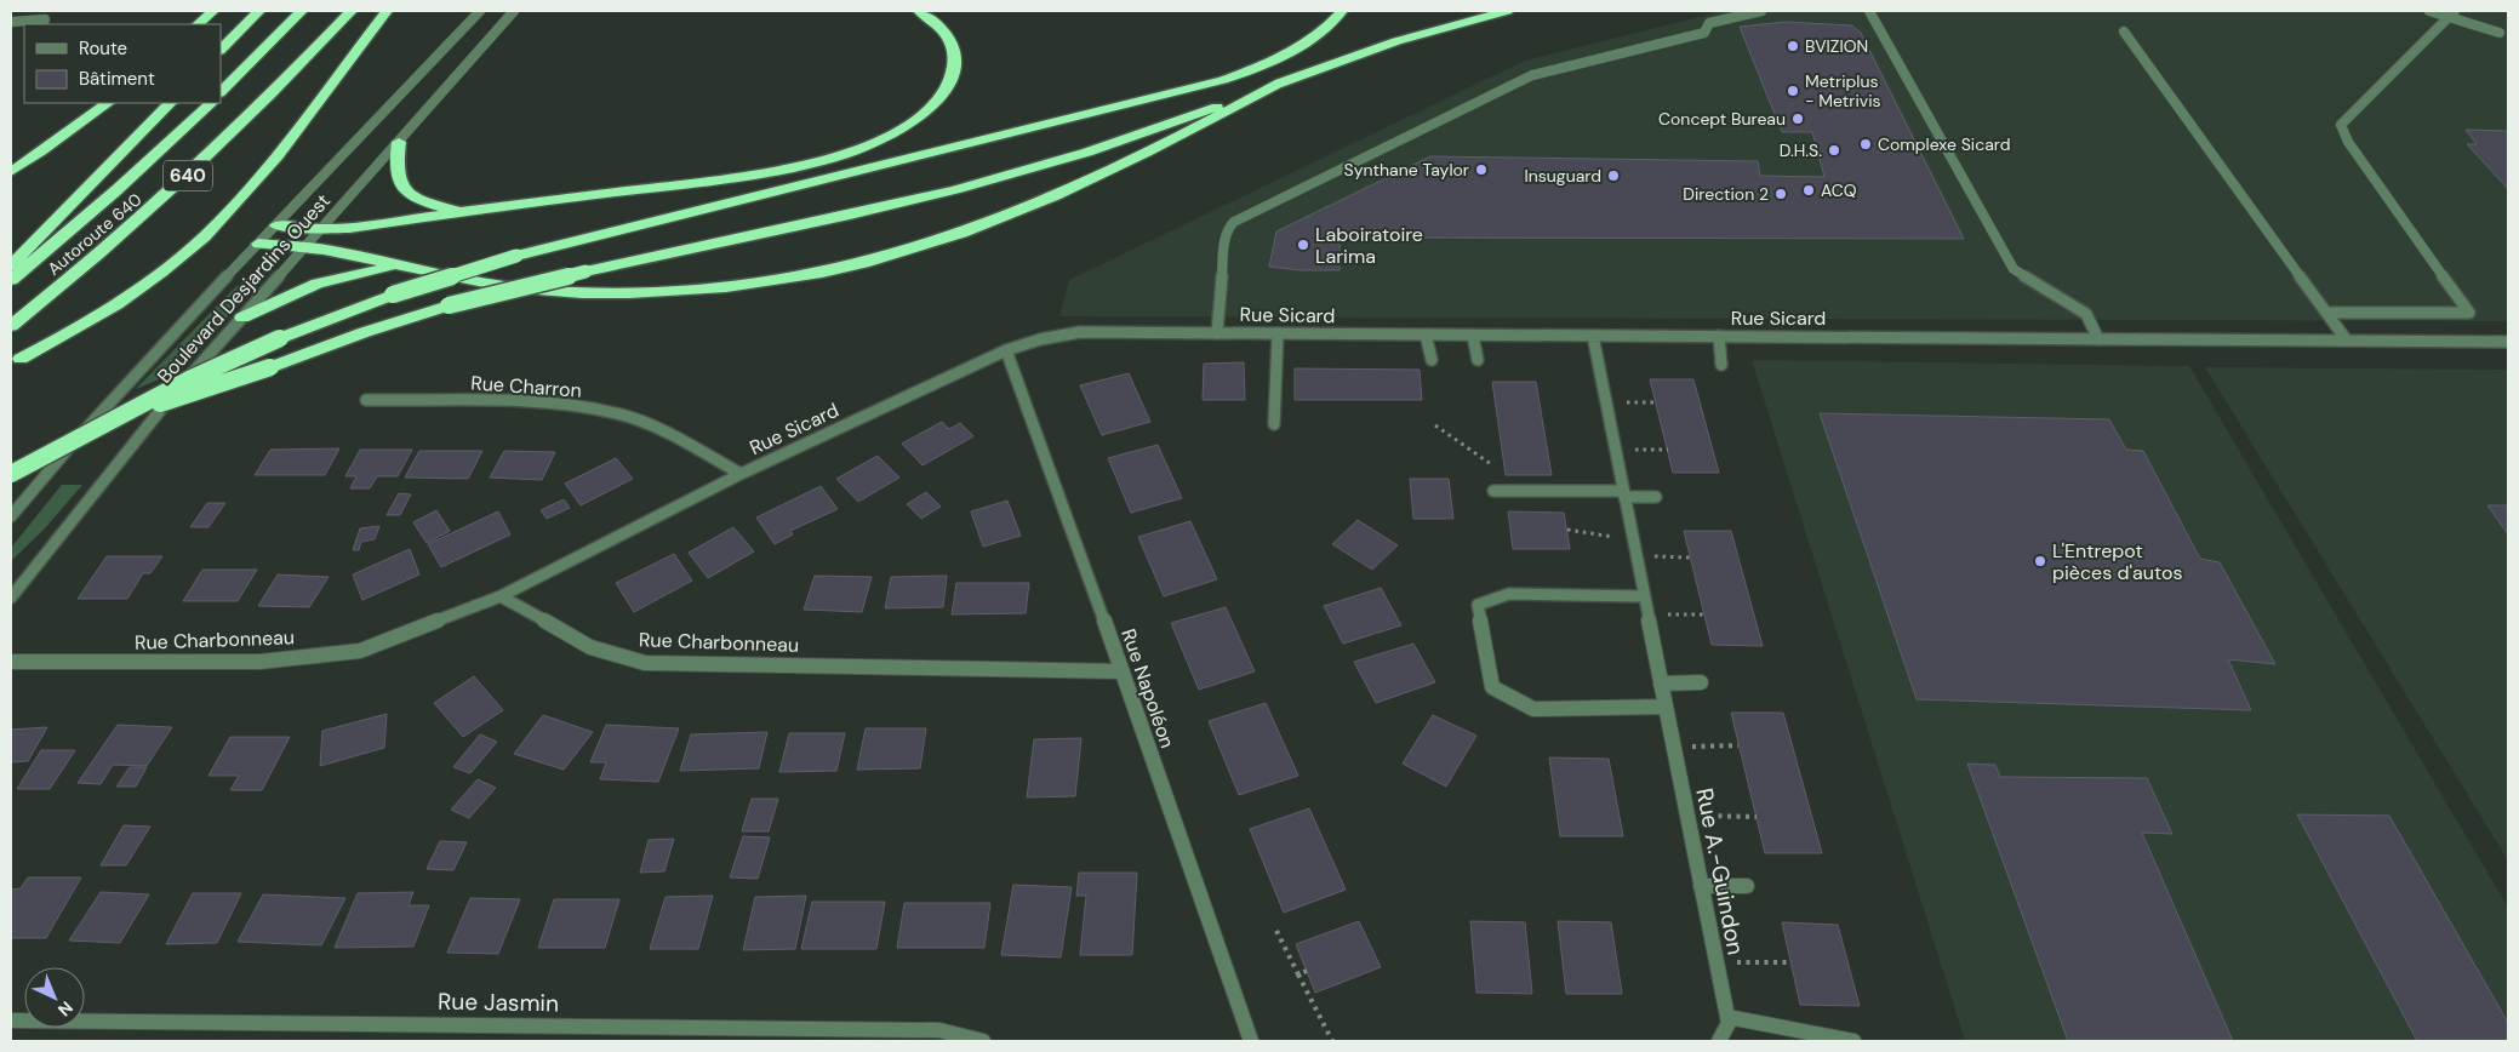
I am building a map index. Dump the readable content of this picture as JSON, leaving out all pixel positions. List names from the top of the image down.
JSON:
{
  "streets": {
    "highway": ["640", "Autoroute 640"],
    "street": [
      "Boulevard Desjardins Ouest",
      "Rue Sicard",
      "Rue Charron",
      "Rue Charbonneau",
      "Rue Napoléon",
      "Rue A.-Guindon",
      "Rue Jasmin"
    ]
  },
  "crossings": [
    ["Rue Sicard", "Rue Charron"],
    ["Rue Sicard", "Rue Charbonneau"],
    ["Rue Sicard", "Rue Napoléon"],
    ["Rue Sicard", "Rue A.-Guindon"],
    ["Rue Charbonneau", "Rue Napoléon"]
  ],
  "places": [
    "BVIZION",
    "Metriplus - Metrivis",
    "Concept Bureau",
    "Complexe Sicard",
    "D.H.S.",
    "Synthane Taylor",
    "Insuguard",
    "ACQ",
    "Direction 2",
    "Laboiratoire Larima",
    "L'Entrepot pièces d'autos"
  ],
  "legend": ["Route", "Bâtiment"],
  "north": "bottom right"
}
